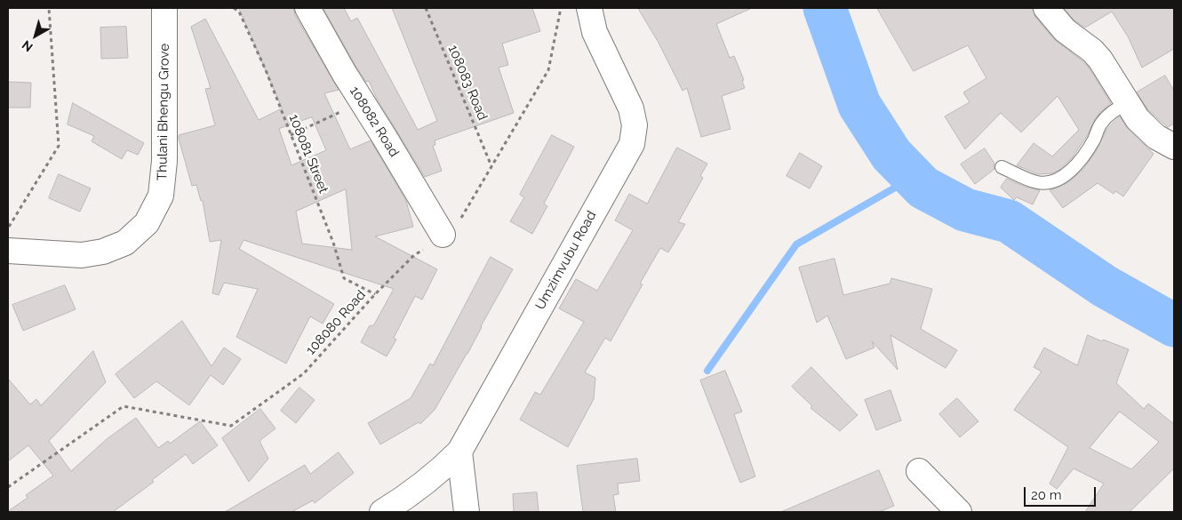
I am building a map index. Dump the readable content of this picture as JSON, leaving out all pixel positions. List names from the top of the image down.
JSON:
{
  "streets": {
    "street": ["Thulani Bhengu Grove", "108082 Road", "Umzimvubu Road"],
    "path": ["108083 Road", "108081 Street", "108080 Road"]
  },
  "crossings": [
    ["108083 Road", "108080 Road"],
    ["108082 Road", "108080 Road"],
    ["108081 Street", "108080 Road"]
  ],
  "scale_bar": "20 m",
  "north": "bottom left"
}
